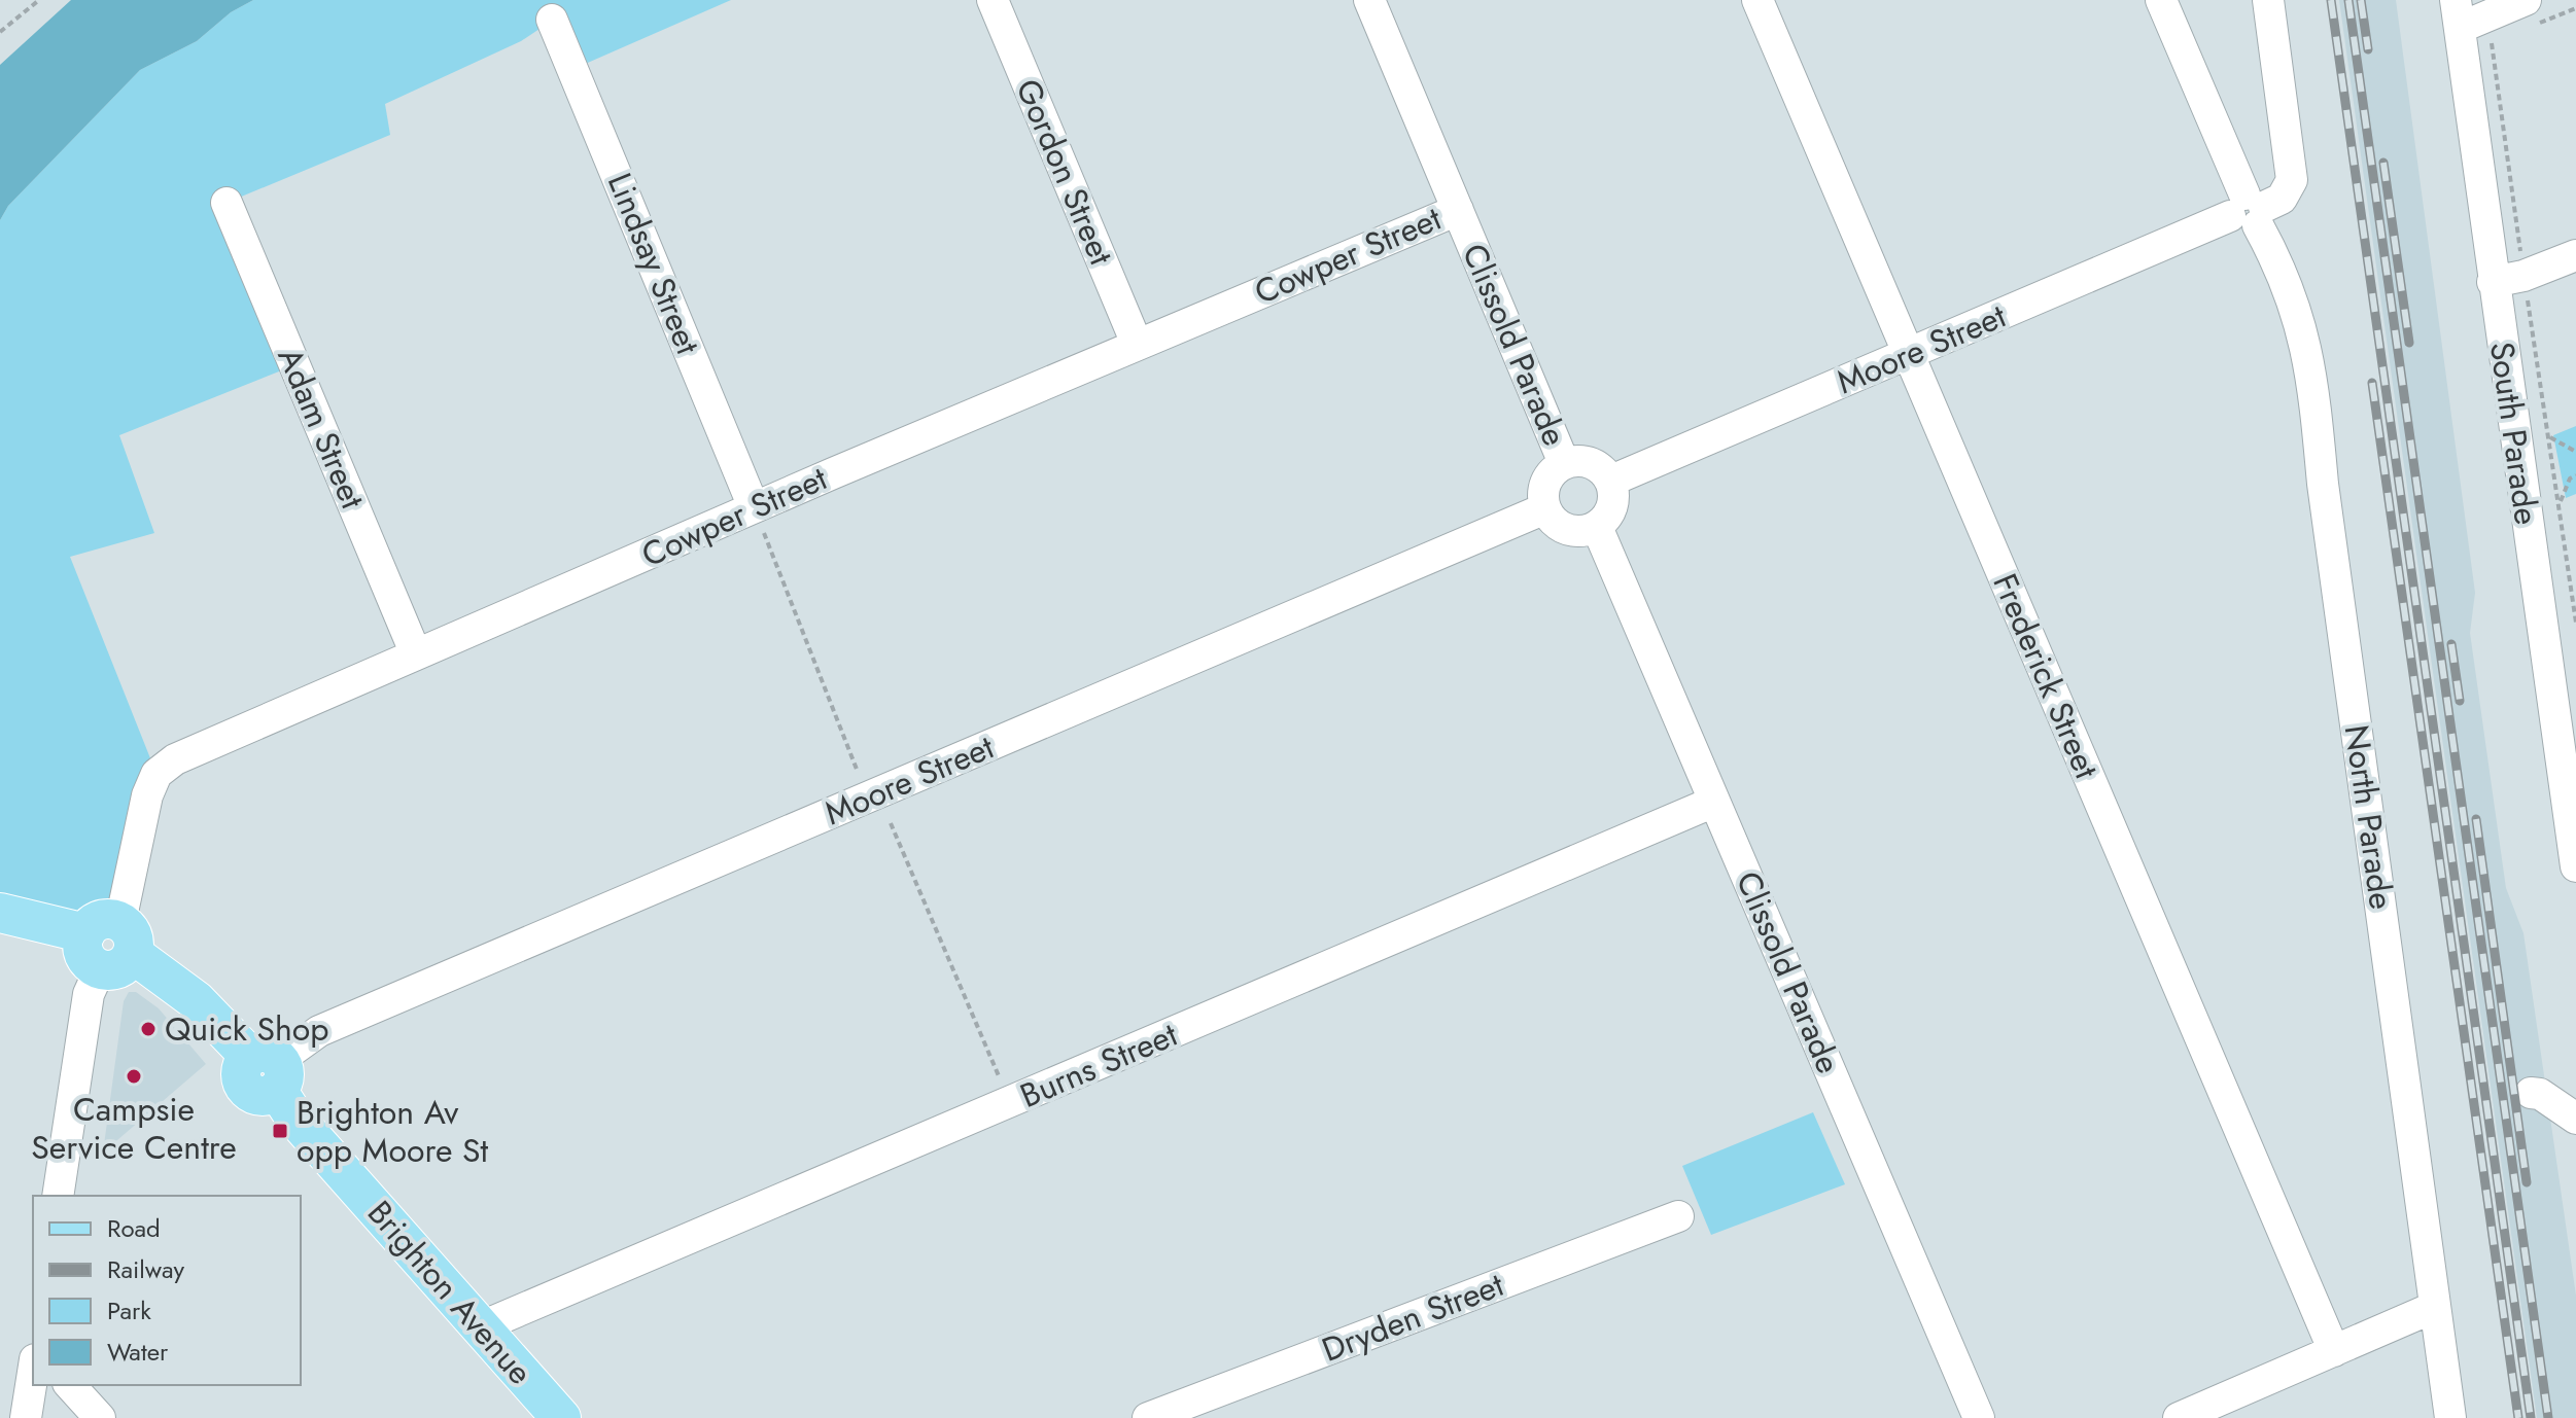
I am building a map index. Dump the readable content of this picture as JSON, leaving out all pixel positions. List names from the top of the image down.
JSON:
{
  "streets": {
    "main road": ["Brighton Avenue"],
    "street": [
      "Gordon Street",
      "Cowper Street",
      "Lindsay Street",
      "Clissold Parade",
      "Moore Street",
      "Adam Street",
      "South Parade",
      "Frederick Street",
      "North Parade",
      "Burns Street",
      "Dryden Street"
    ]
  },
  "crossings": [
    ["Gordon Street", "Cowper Street"],
    ["Cowper Street", "Lindsay Street"],
    ["Cowper Street", "Clissold Parade"],
    ["Cowper Street", "Adam Street"],
    ["Cowper Street", "Brighton Avenue"],
    ["Clissold Parade", "Moore Street"],
    ["Clissold Parade", "Burns Street"],
    ["Moore Street", "Frederick Street"],
    ["Moore Street", "North Parade"],
    ["Moore Street", "Brighton Avenue"],
    ["Burns Street", "Brighton Avenue"]
  ],
  "places": {
    "other": ["Quick Shop", "Campsie Service Centre"],
    "transit": ["Brighton Av opp Moore St"]
  },
  "legend": [
    "Road",
    "Railway",
    "Park",
    "Water"
  ]
}
